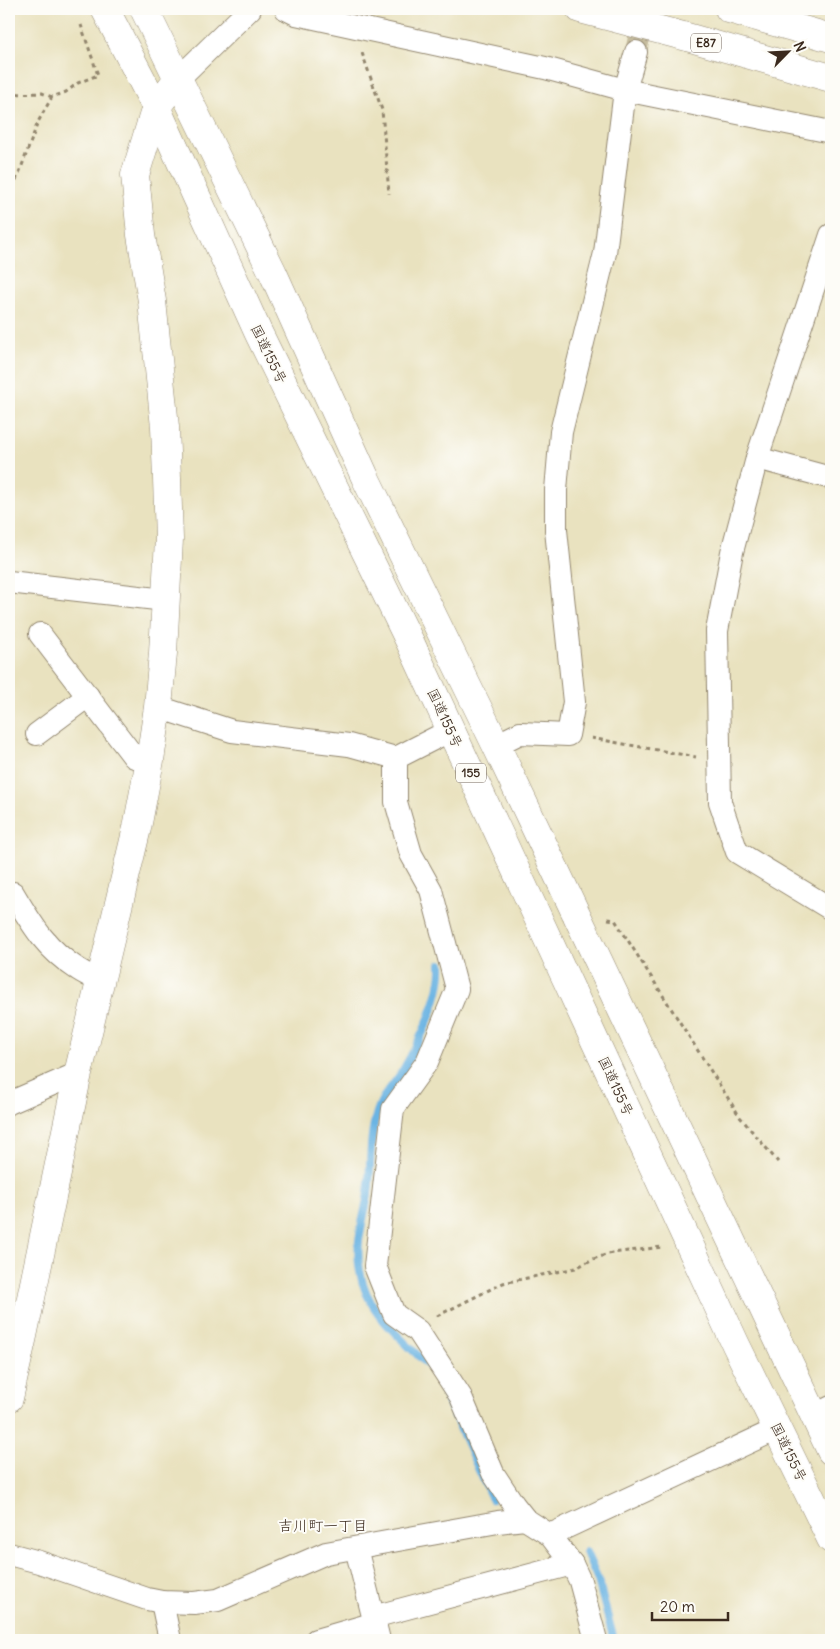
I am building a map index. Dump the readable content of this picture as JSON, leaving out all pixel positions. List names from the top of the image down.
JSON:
{
  "streets": {
    "main road": ["E87", "国道155号", "155"]
  },
  "districts": ["吉川町一丁目"],
  "scale_bar": "20 m",
  "north": "top right"
}
